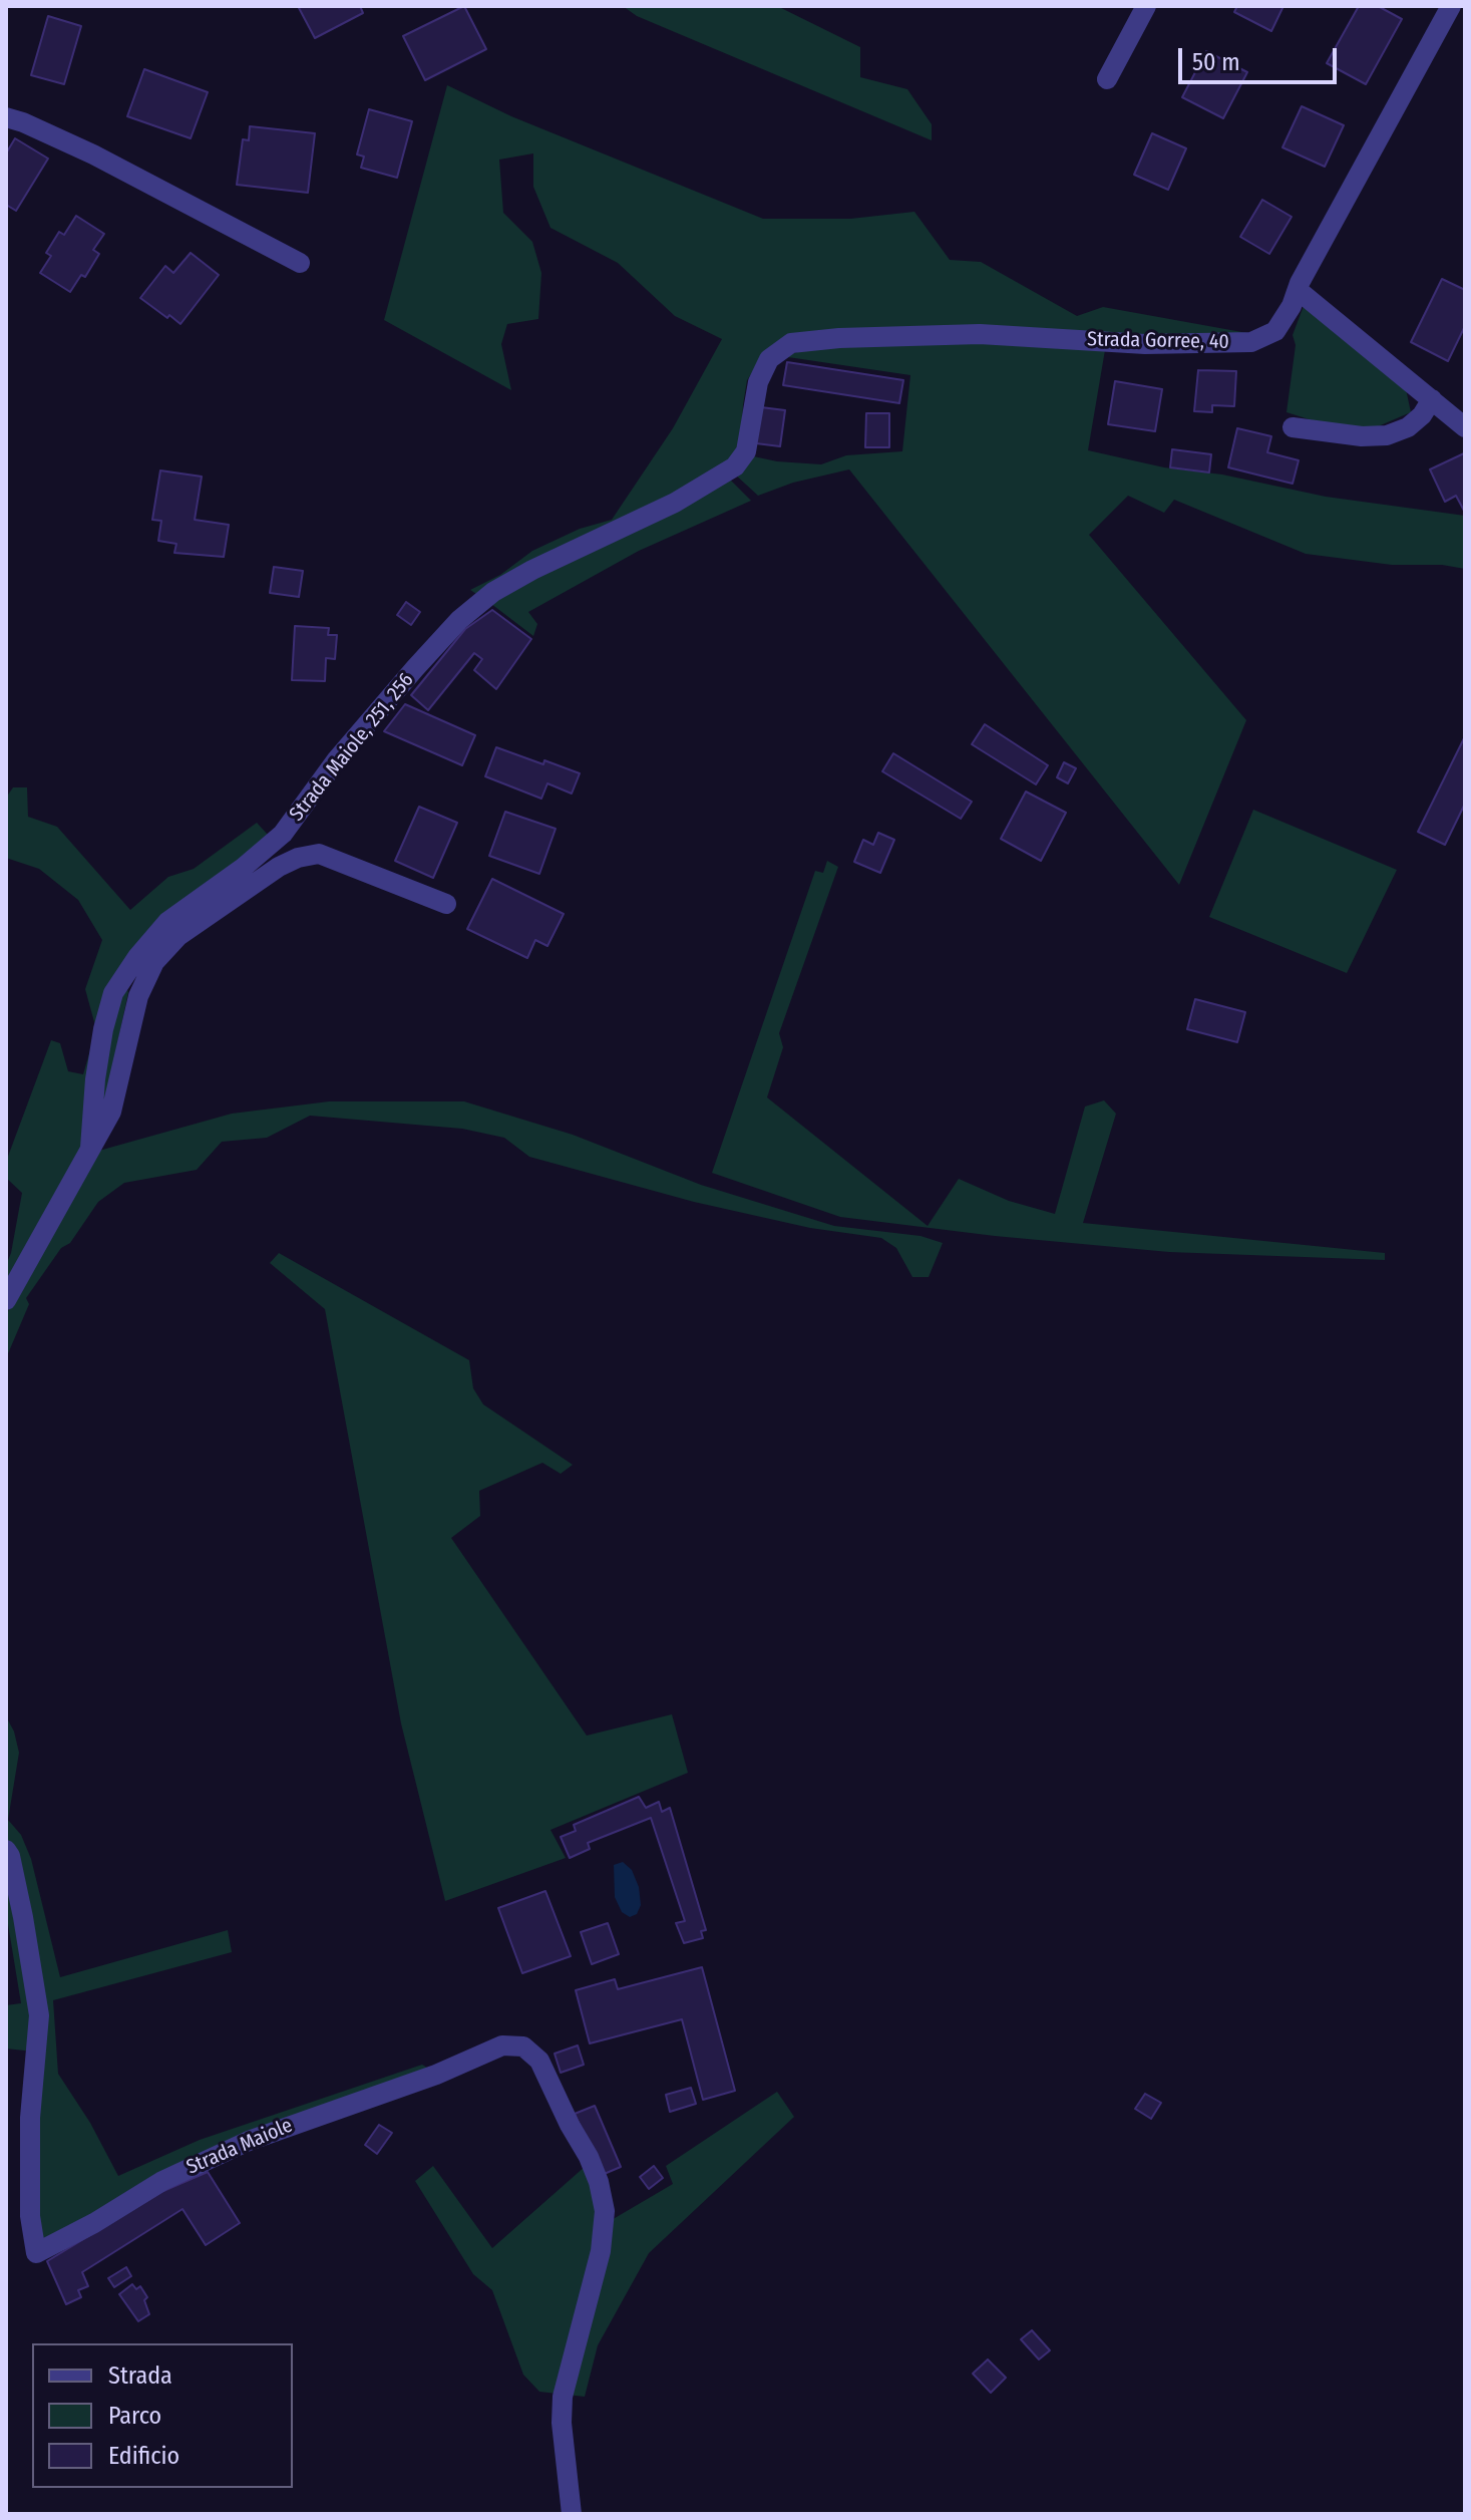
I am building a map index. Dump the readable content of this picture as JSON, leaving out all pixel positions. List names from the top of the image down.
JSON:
{
  "streets": {
    "street": ["Strada Gorree, 40", "Strada Maiole, 251, 256", "Strada Maiole"]
  },
  "crossings": [
    ["Strada Gorree, 40", "Strada Maiole, 251, 256"]
  ],
  "legend": ["Strada", "Parco", "Edificio"],
  "scale_bar": "50 m"
}
